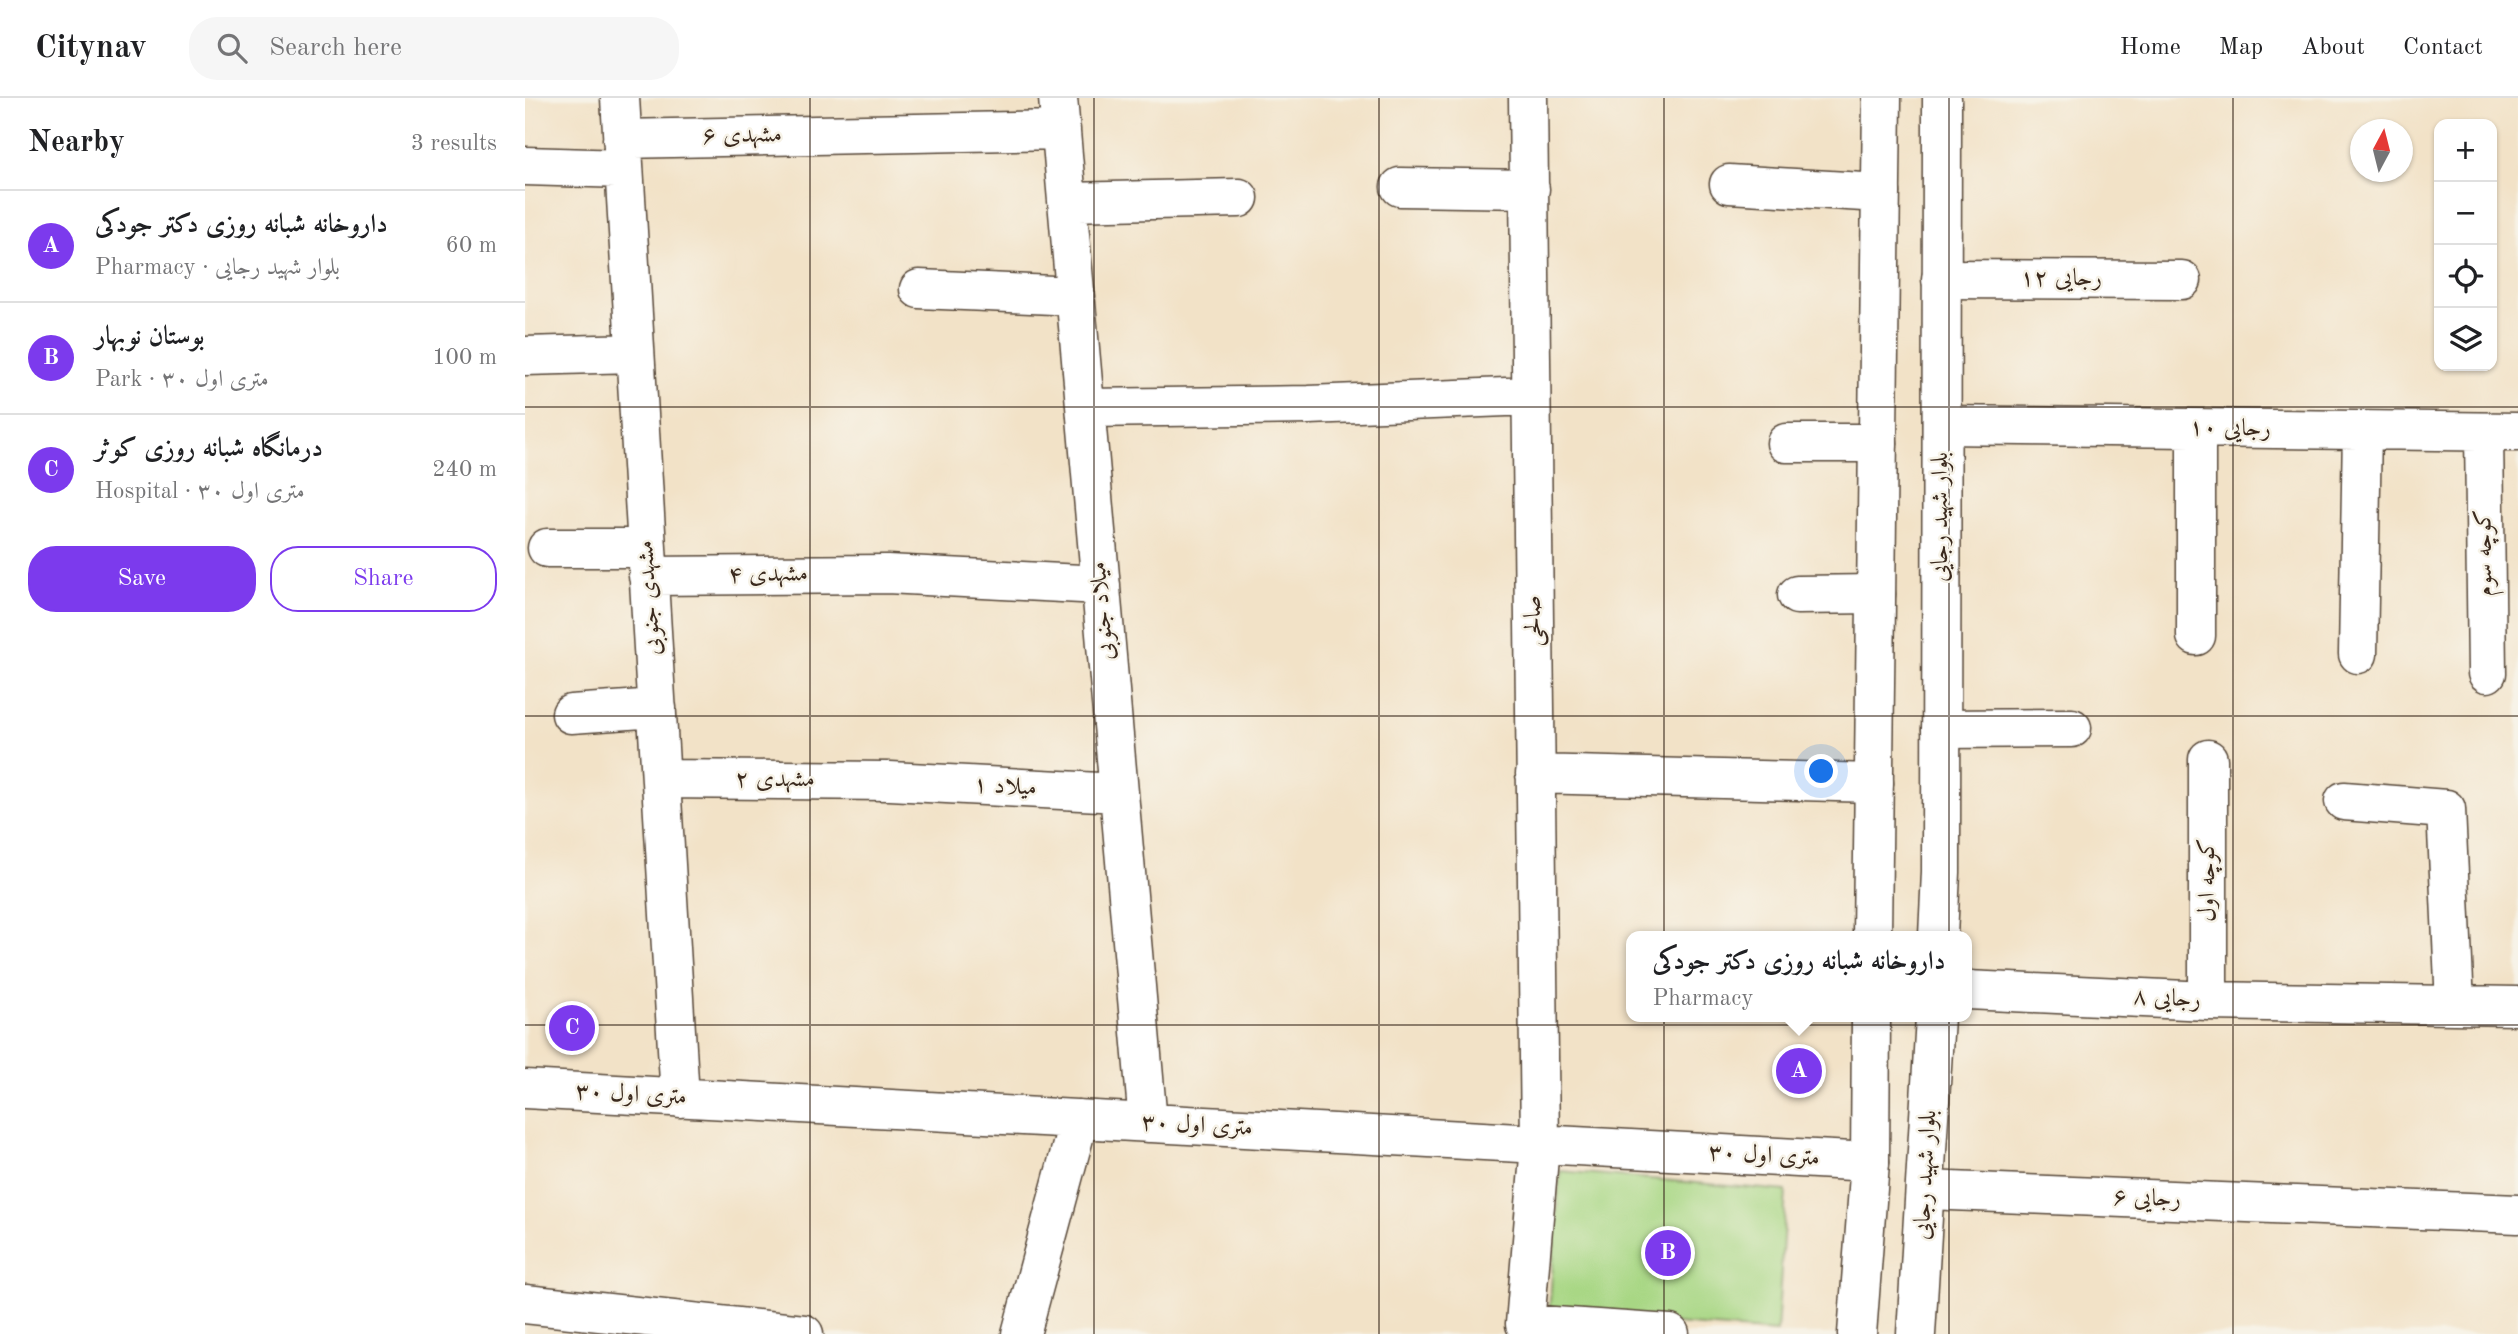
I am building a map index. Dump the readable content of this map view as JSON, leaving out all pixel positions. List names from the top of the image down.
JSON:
{
  "streets": {
    "street": [
      "مشهدی ۶",
      "رجایی ۱۲",
      "رجایی ۱۰",
      "بلوار شهید رجایی",
      "کوچه سوم",
      "مشهدی ۴",
      "مشهدی جنوبی",
      "میلاد جنوبی",
      "صالحی",
      "مشهدی ۲",
      "میلاد ۱",
      "کوچه اول",
      "رجایی ۸",
      "۳۰ متری اول",
      "رجایی ۶"
    ]
  },
  "crossings": [
    ["مشهدی ۶", "مشهدی جنوبی"],
    ["مشهدی ۶", "میلاد جنوبی"],
    ["رجایی ۱۲", "بلوار شهید رجایی"],
    ["رجایی ۱۰", "بلوار شهید رجایی"],
    ["رجایی ۱۰", "کوچه سوم"],
    ["بلوار شهید رجایی", "رجایی ۶"],
    ["مشهدی ۴", "مشهدی جنوبی"],
    ["مشهدی ۴", "میلاد جنوبی"],
    ["مشهدی جنوبی", "مشهدی ۲"],
    ["مشهدی جنوبی", "۳۰ متری اول"],
    ["میلاد جنوبی", "میلاد ۱"],
    ["میلاد جنوبی", "۳۰ متری اول"],
    ["صالحی", "۳۰ متری اول"],
    ["مشهدی ۲", "میلاد ۱"],
    ["کوچه اول", "رجایی ۸"]
  ],
  "north": "top",
  "page": {
    "header": "Citynav",
    "search": "Search here",
    "nav": [
      "Home",
      "Map",
      "About",
      "Contact"
    ],
    "heading": ["Nearby", "3 results"],
    "map_buttons": ["+", "−"],
    "list": [
      {
        "mark": "A",
        "name": "داروخانه شبانه روزی دکتر جودکی",
        "note": "Pharmacy · بلوار شهید رجایی",
        "value": "60 m"
      },
      {
        "mark": "B",
        "name": "بوستان نوبهار",
        "note": "Park · ۳۰ متری اول",
        "value": "100 m"
      },
      {
        "mark": "C",
        "name": "درمانگاه شبانه روزی کوثر",
        "note": "Hospital · ۳۰ متری اول",
        "value": "240 m"
      }
    ],
    "buttons": ["Save", "Share"],
    "popup": ["داروخانه شبانه روزی دکتر جودکی", "Pharmacy"],
    "pins": ["C", "A", "B"]
  }
}
